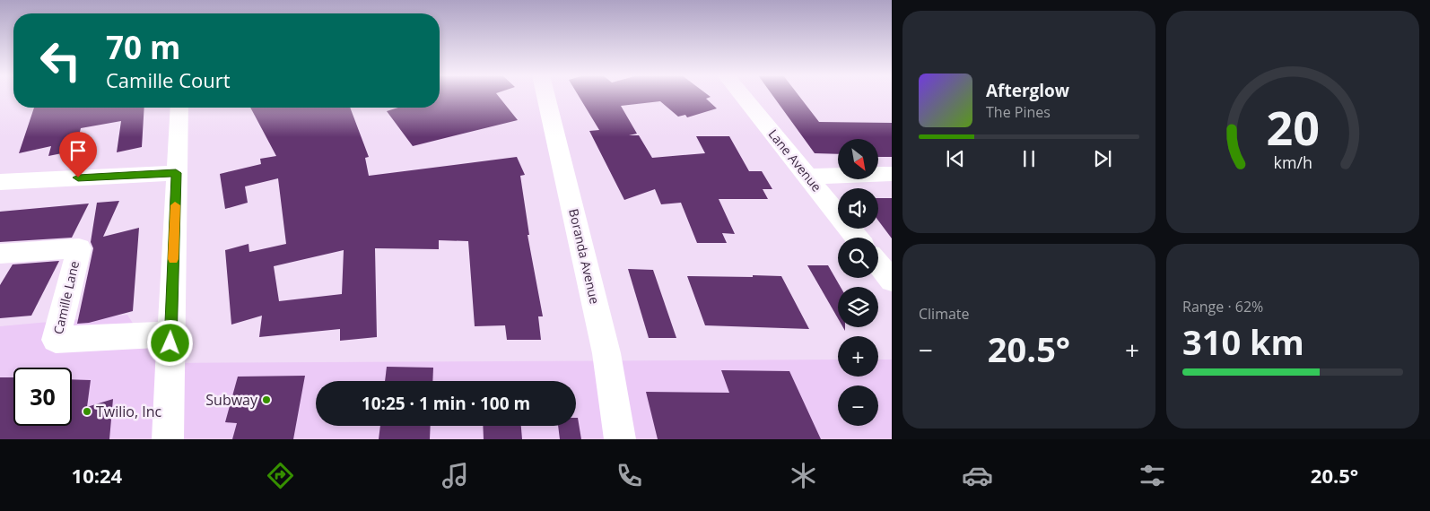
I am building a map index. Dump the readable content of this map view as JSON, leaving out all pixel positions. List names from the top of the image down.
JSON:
{
  "streets": {
    "street": ["Lane Avenue", "Boranda Avenue", "Camille Lane"]
  },
  "places": ["Subway", "Twilio, Inc"],
  "north": "bottom right",
  "page": {
    "turn": ["70 m", "Camille Court"],
    "song": ["Afterglow", "The Pines"],
    "map_buttons": ["+", "−"],
    "tile": [
      "Climate",
      ["Range · 62%", "310 km"]
    ],
    "heat": ["−", "20.5°", "+"],
    "limit": "30",
    "trip": "10:25 · 1 min · 100 m",
    "tabs": ["10:24", "20.5°"],
    "gauge": ["20", "km/h"]
  }
}
